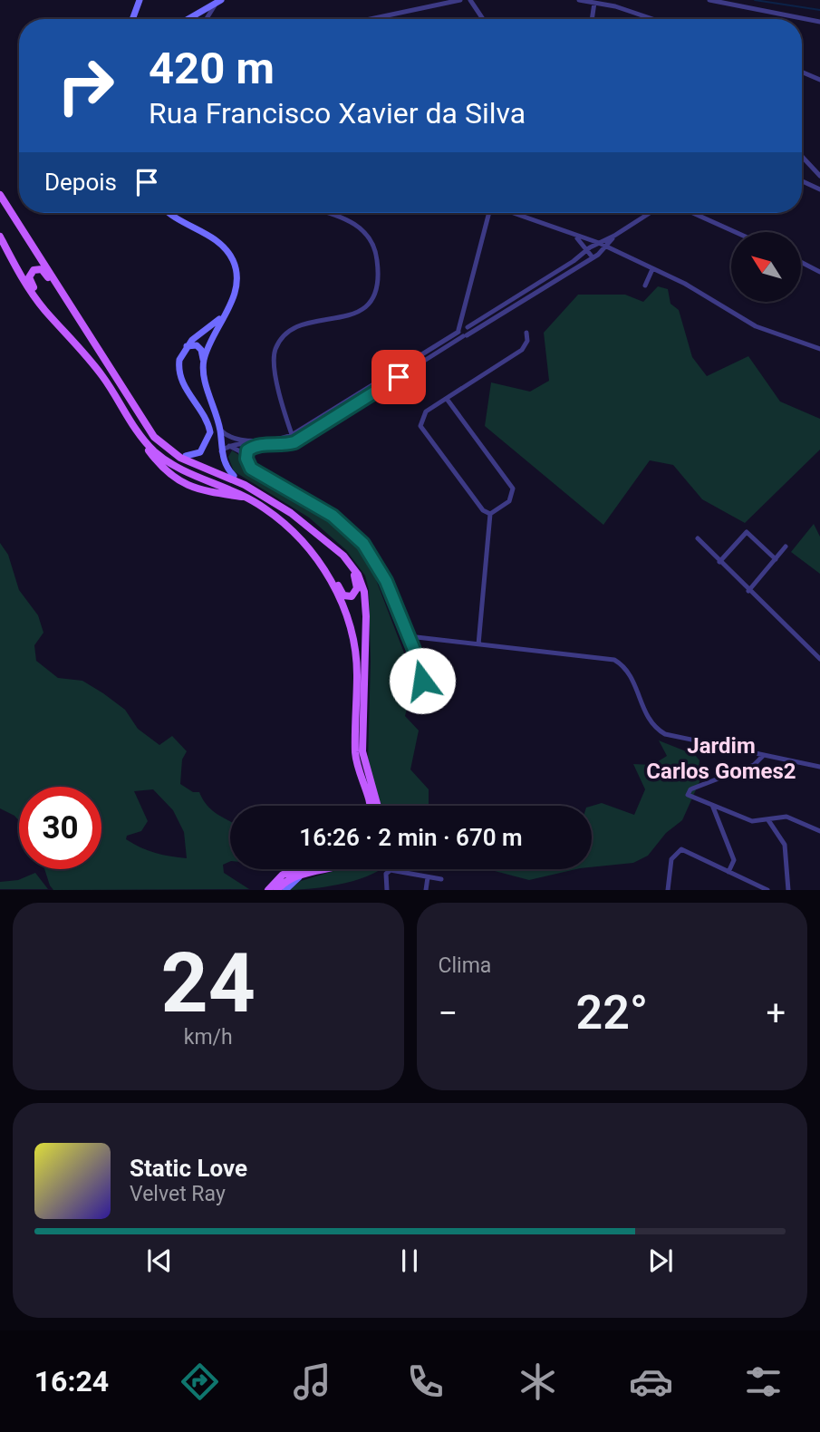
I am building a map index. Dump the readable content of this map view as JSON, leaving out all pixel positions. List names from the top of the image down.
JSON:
{
  "districts": ["Jardim Carlos Gomes2"],
  "north": "top left",
  "page": {
    "turn": ["420 m", "Rua Francisco Xavier da Silva"],
    "then": "Depois",
    "limit": "30",
    "trip": "16:26 · 2 min · 670 m",
    "tile": [
      ["24", "km/h"],
      "Clima"
    ],
    "heat": ["−", "22°", "+"],
    "song": ["Static Love", "Velvet Ray"],
    "tabs": "16:24"
  }
}
